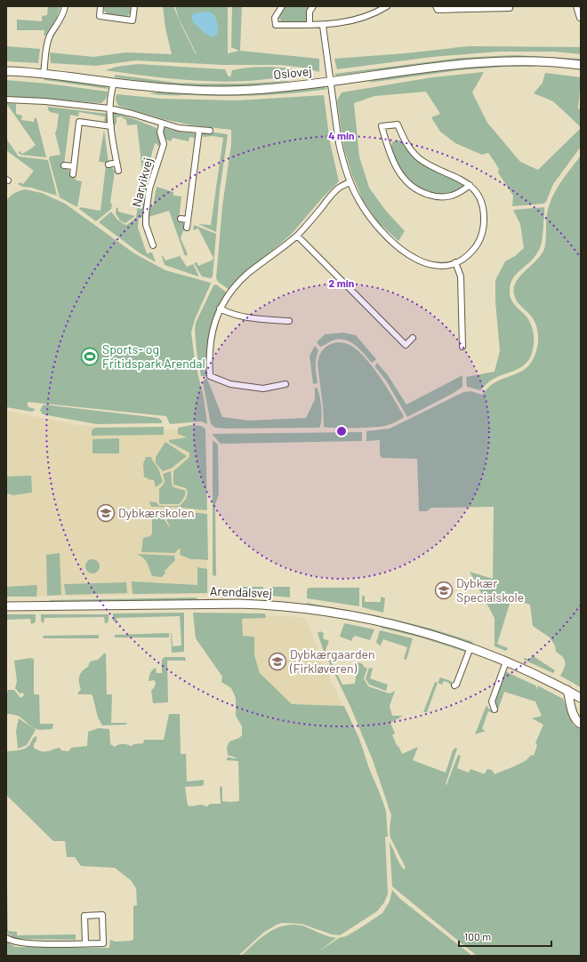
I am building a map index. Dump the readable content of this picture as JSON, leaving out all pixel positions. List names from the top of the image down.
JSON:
{
  "streets": {
    "street": ["Oslovej", "Narvikvej", "Arendalsvej"]
  },
  "places": {
    "sports": ["Sports- og Fritidspark Arendal"],
    "school or university": ["Dybkærskolen", "Dybkær Specialskole", "Dybkærgaarden (Firkløveren)"]
  },
  "scale_bar": "100 m",
  "rings": ["4 min", "2 min"]
}
